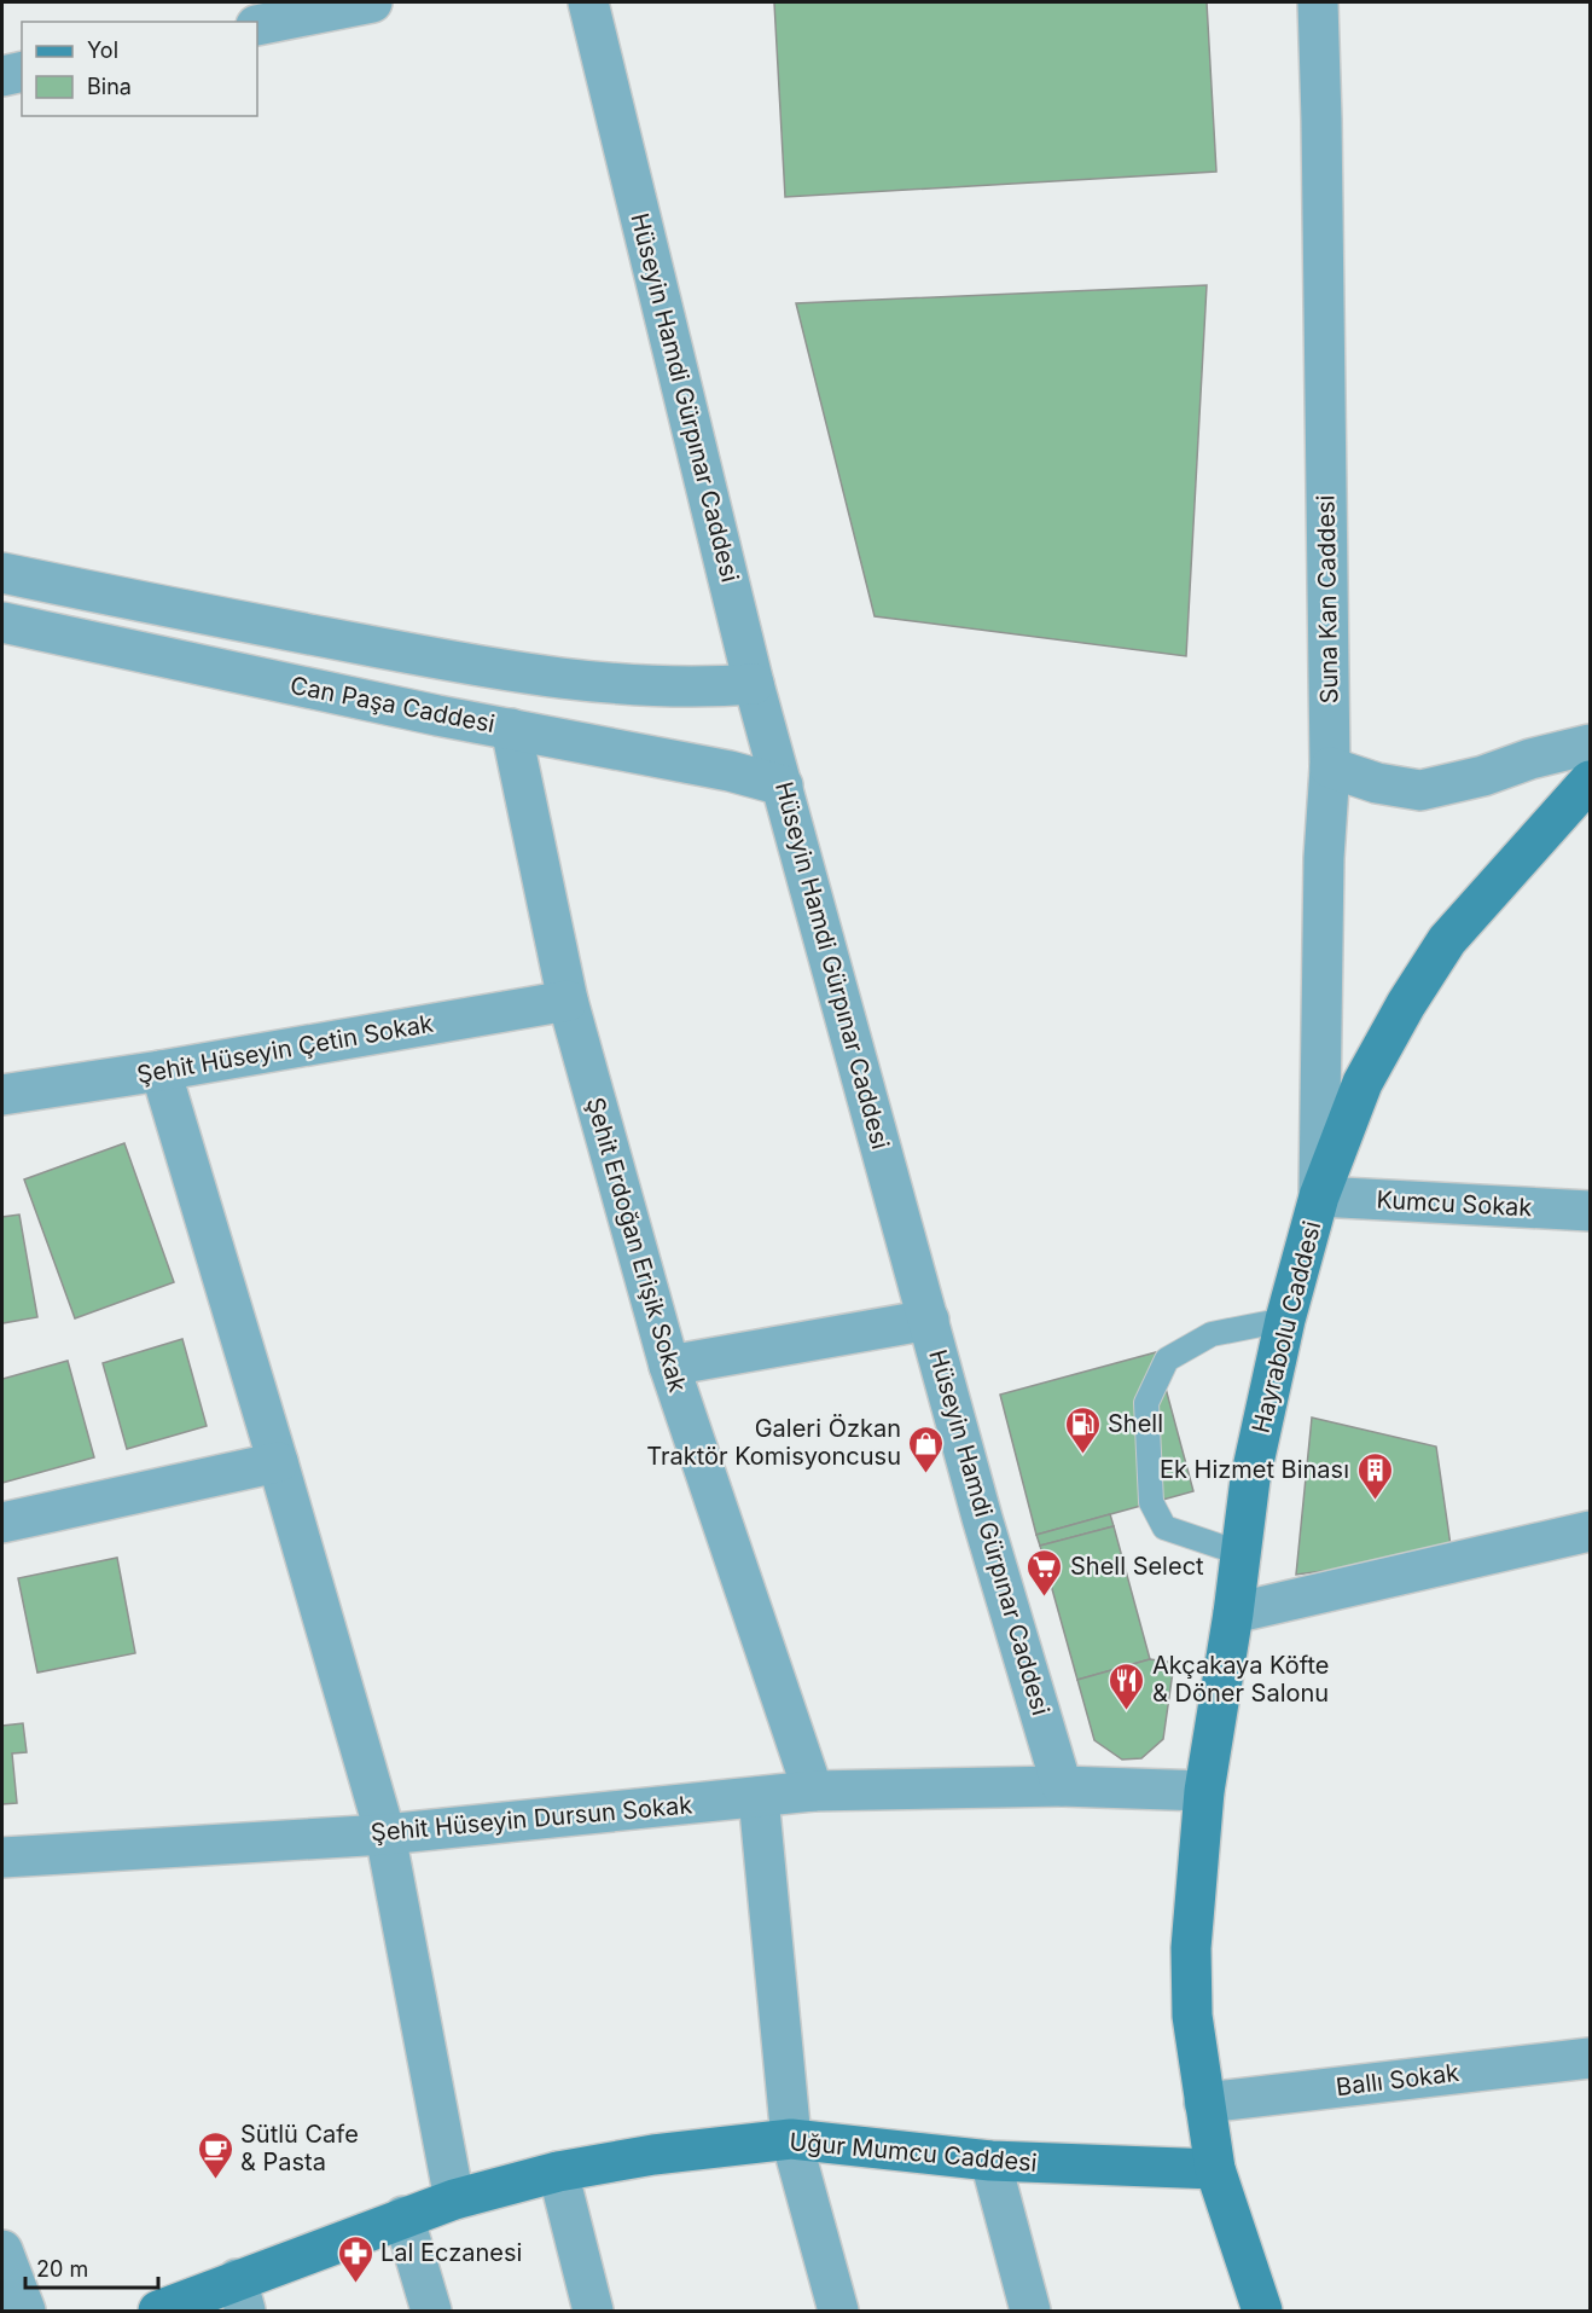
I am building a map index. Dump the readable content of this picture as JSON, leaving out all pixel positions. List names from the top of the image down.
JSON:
{
  "streets": {
    "main road": ["Hayrabolu Caddesi", "Uğur Mumcu Caddesi"],
    "street": [
      "Hüseyin Hamdi Gürpınar Caddesi",
      "Suna Kan Caddesi",
      "Can Paşa Caddesi",
      "Şehit Hüseyin Çetin Sokak",
      "Kumcu Sokak",
      "Şehit Erdoğan Erişik Sokak",
      "Şehit Hüseyin Dursun Sokak",
      "Ballı Sokak"
    ]
  },
  "crossings": [
    ["Hüseyin Hamdi Gürpınar Caddesi", "Can Paşa Caddesi"],
    ["Hüseyin Hamdi Gürpınar Caddesi", "Şehit Hüseyin Dursun Sokak"],
    ["Suna Kan Caddesi", "Kumcu Sokak"],
    ["Suna Kan Caddesi", "Hayrabolu Caddesi"],
    ["Can Paşa Caddesi", "Şehit Erdoğan Erişik Sokak"],
    ["Şehit Hüseyin Çetin Sokak", "Şehit Erdoğan Erişik Sokak"],
    ["Kumcu Sokak", "Hayrabolu Caddesi"],
    ["Şehit Erdoğan Erişik Sokak", "Şehit Hüseyin Dursun Sokak"],
    ["Hayrabolu Caddesi", "Ballı Sokak"],
    ["Hayrabolu Caddesi", "Uğur Mumcu Caddesi"]
  ],
  "places": {
    "fuel station": ["Shell"],
    "shop": ["Galeri Özkan Traktör Komisyoncusu"],
    "building": ["Ek Hizmet Binası"],
    "supermarket": ["Shell Select"],
    "restaurant": ["Akçakaya Köfte & Döner Salonu"],
    "cafe": ["Sütlü Cafe & Pasta"],
    "pharmacy": ["Lal Eczanesi"]
  },
  "legend": ["Yol", "Bina"],
  "scale_bar": "20 m"
}
